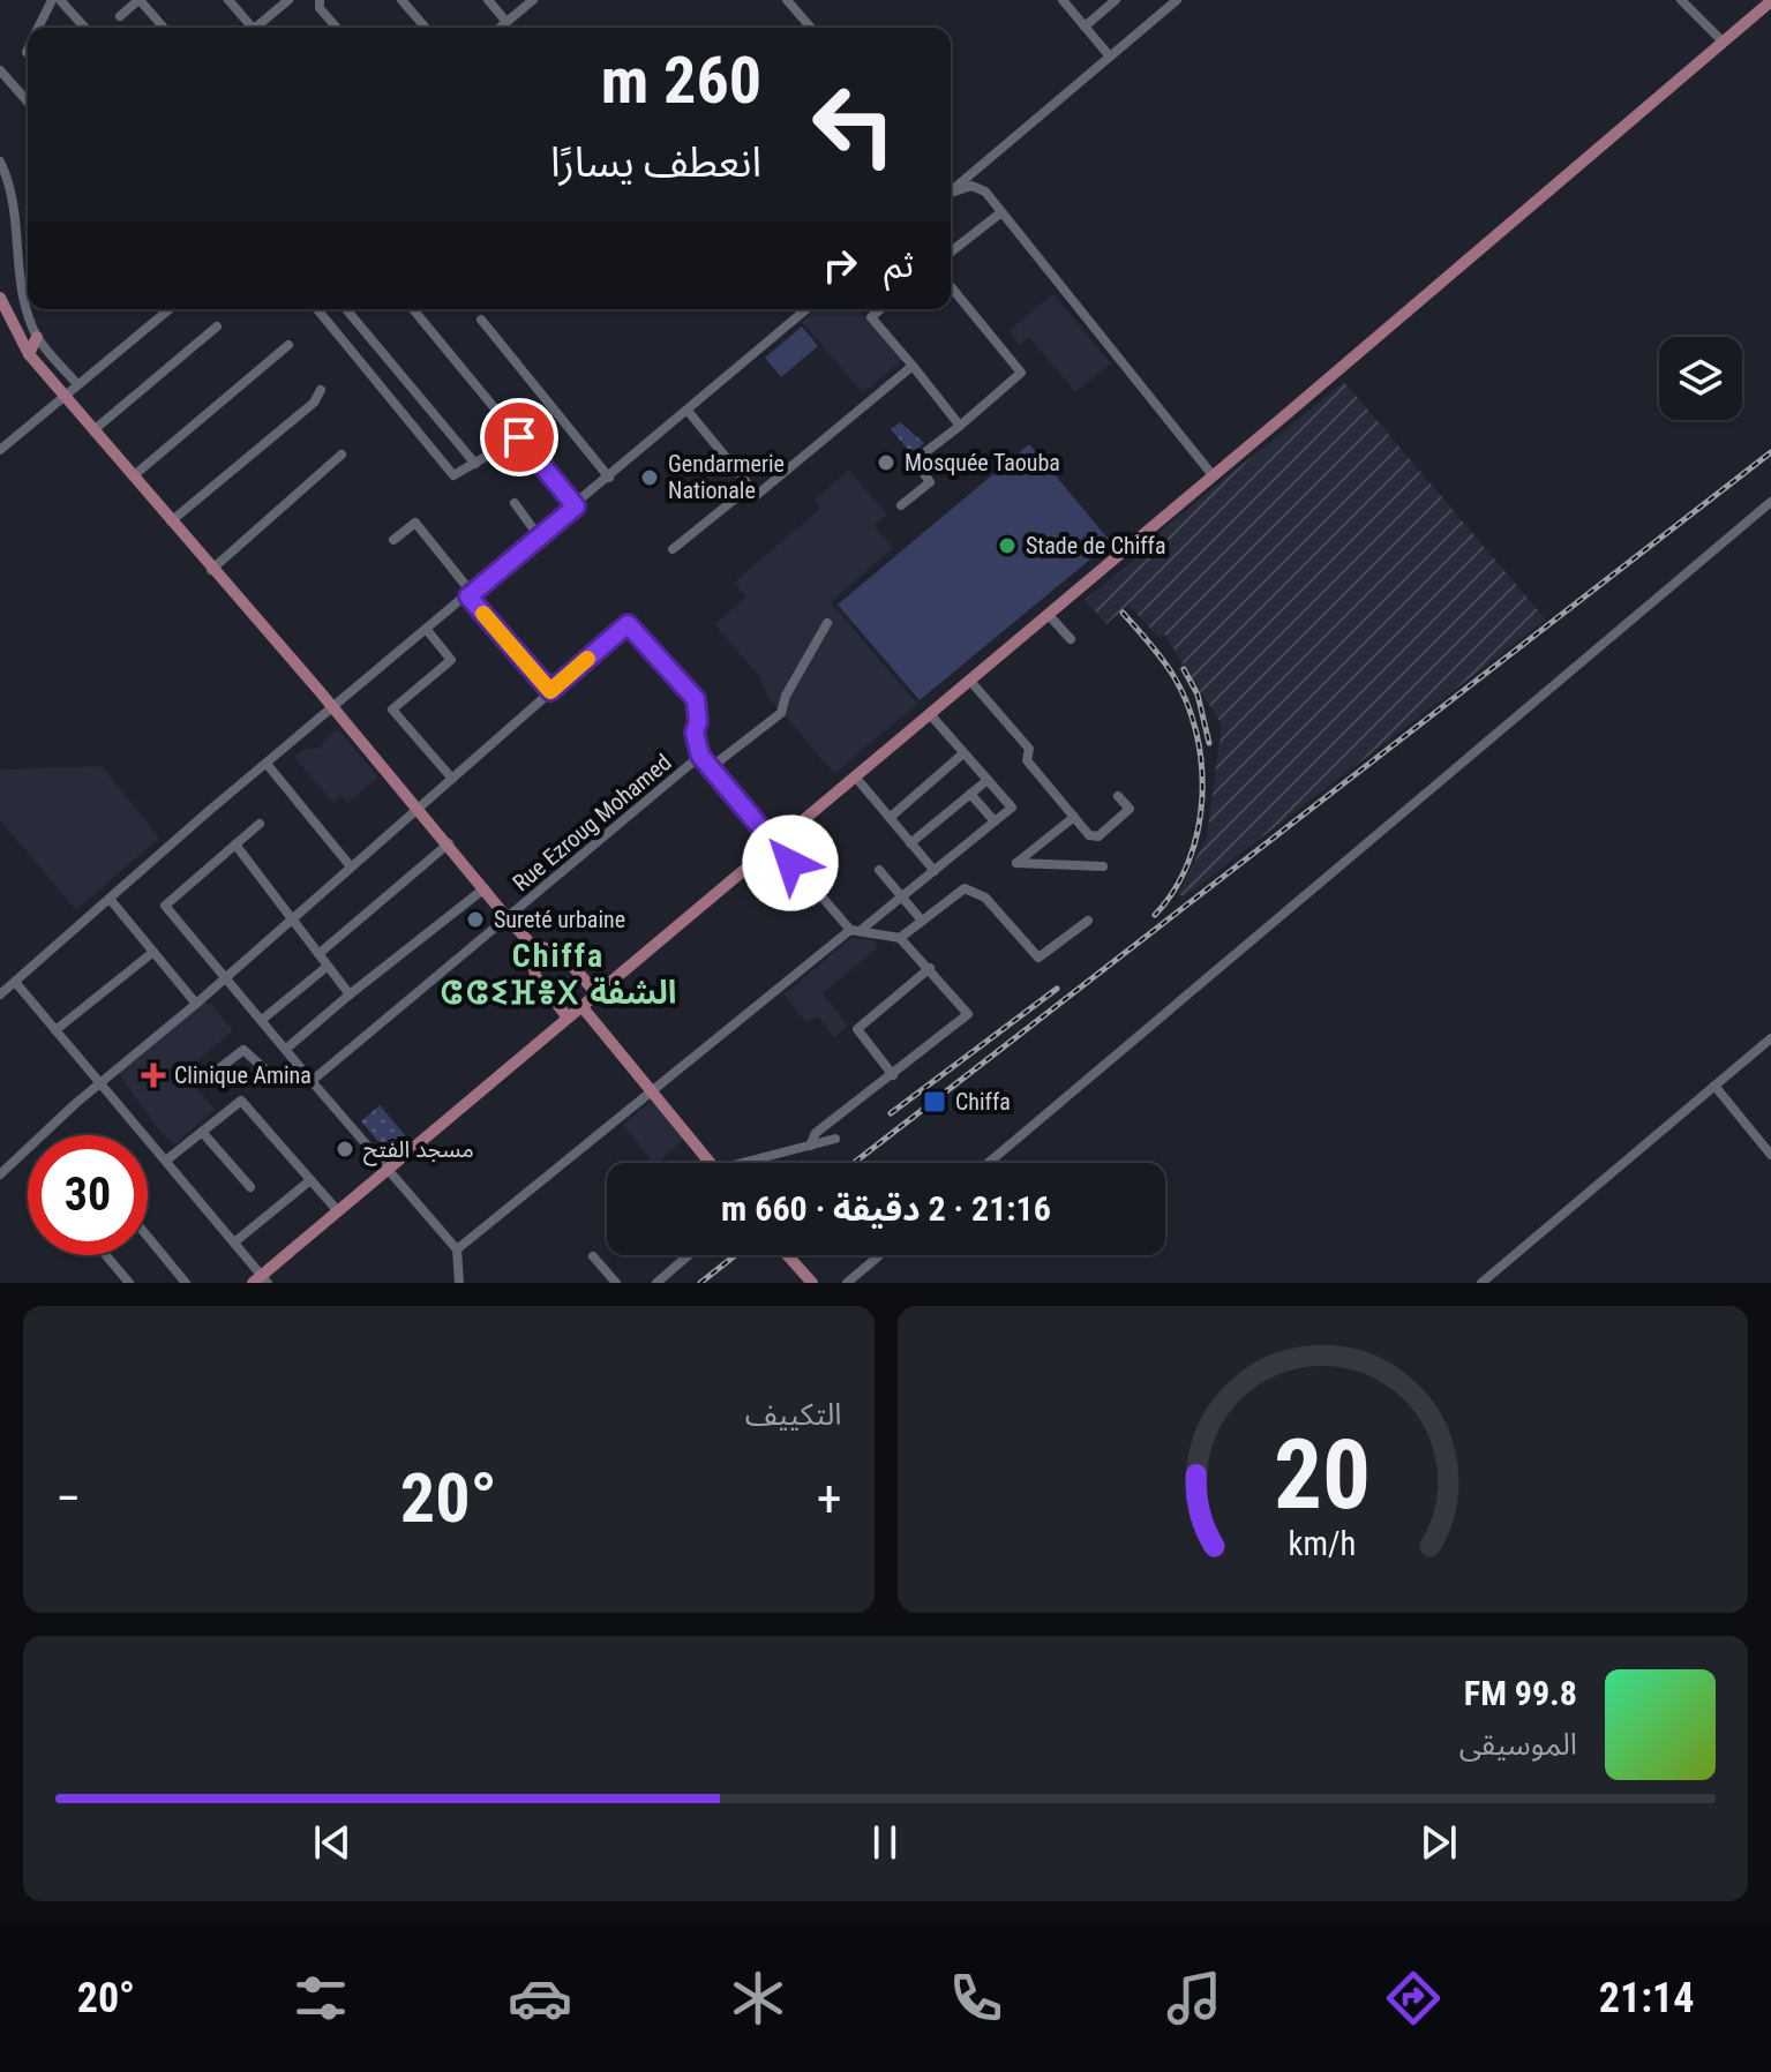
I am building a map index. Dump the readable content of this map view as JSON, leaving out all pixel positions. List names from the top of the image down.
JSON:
{
  "streets": {
    "street": ["Rue Ezroug Mohamed"]
  },
  "districts": ["Chiffa ⵛⵛⵉⴼⴻⵝ الشفة"],
  "places": {
    "other": [
      "Mosquée Taouba",
      "Gendarmerie Nationale",
      "Stade de Chiffa",
      "Sureté urbaine",
      "مسجد الفتح"
    ],
    "health": ["Clinique Amina"],
    "transit": ["Chiffa"]
  },
  "page": {
    "turn": ["260 m", "انعطف يسارًا"],
    "then": "ثم",
    "limit": "30",
    "trip": "21:16 · 2 دقيقة · 660 m",
    "tile": "التكييف",
    "heat": ["−", "20°", "+"],
    "song": ["99.8 FM", "الموسيقى"],
    "tabs": ["21:14", "20°"],
    "gauge": ["20", "km/h"]
  }
}
